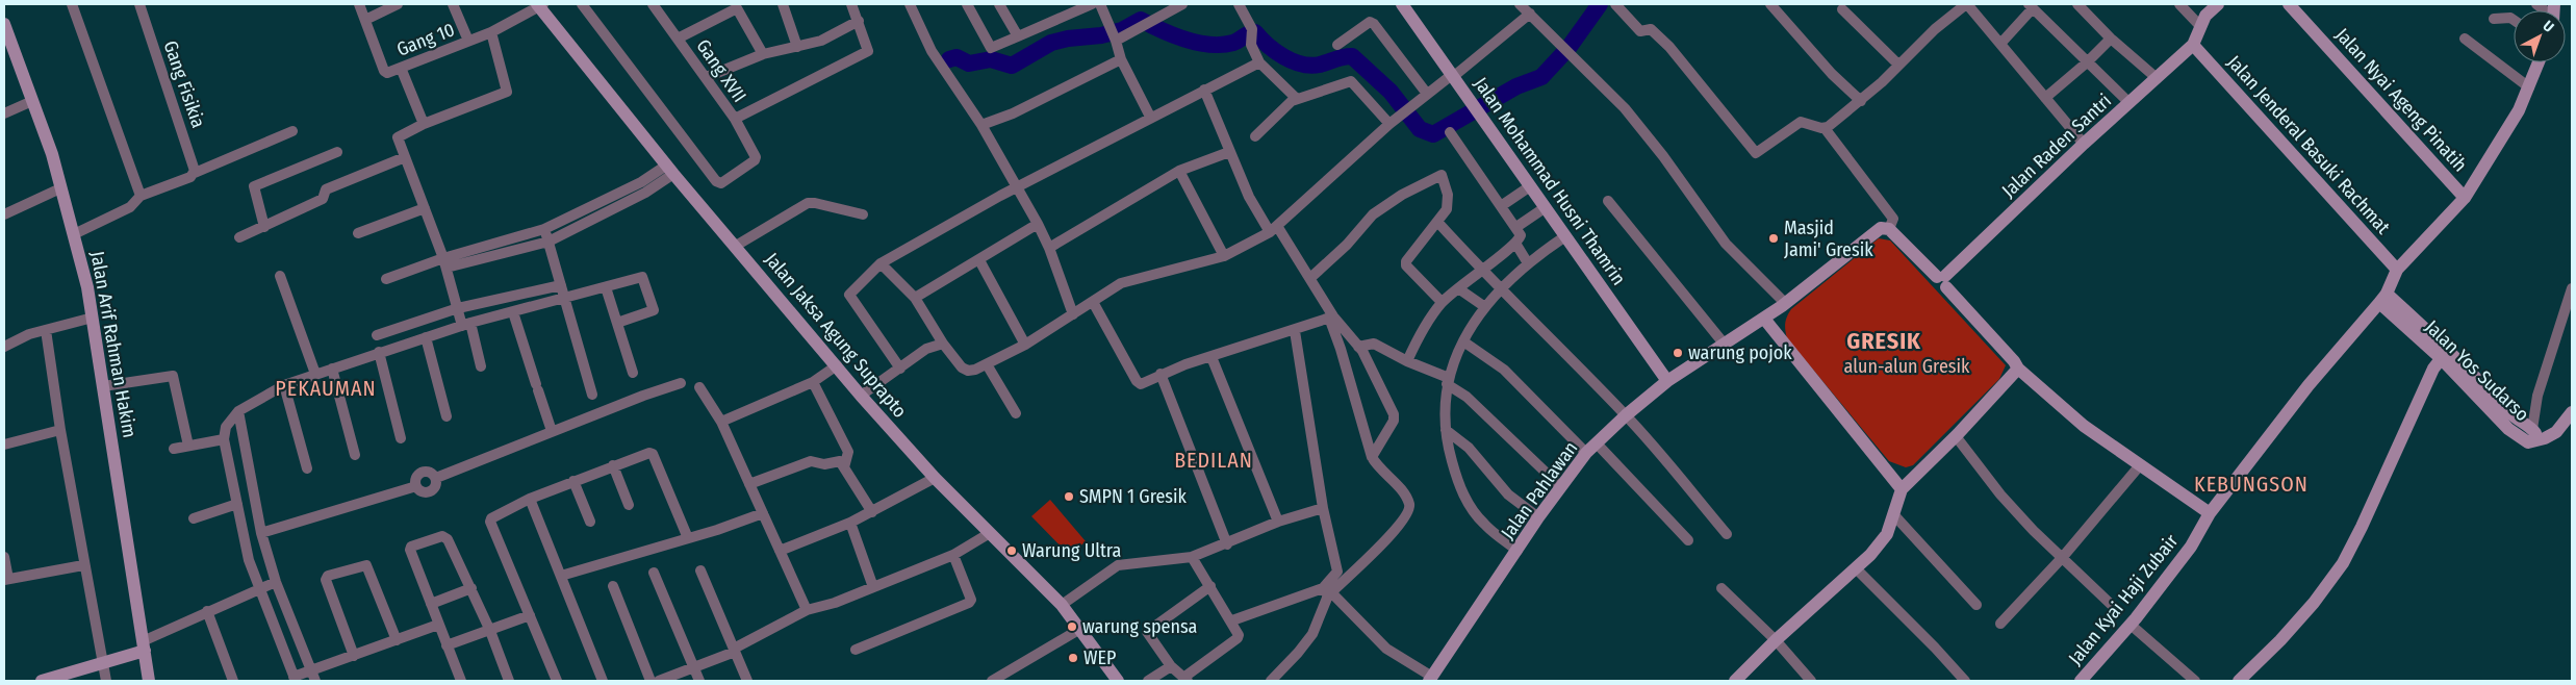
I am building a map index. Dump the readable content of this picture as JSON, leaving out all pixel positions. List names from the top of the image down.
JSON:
{
  "streets": {
    "main road": [
      "Jalan Nyai Ageng Pinatih",
      "Jalan Jenderal Basuki Rachmat",
      "Jalan Raden Santri",
      "Jalan Mohammad Husni Thamrin",
      "Jalan Jaksa Agung Suprapto",
      "Jalan Arif Rahman Hakim",
      "Jalan Yos Sudarso",
      "Jalan Pahlawan",
      "Jalan Kyai Haji Zubair"
    ],
    "street": ["Gang 10", "Gang XVII", "Gang Fisikia"]
  },
  "crossings": [
    ["Gang 10", "Jalan Jaksa Agung Suprapto"],
    ["Jalan Jenderal Basuki Rachmat", "Jalan Raden Santri"],
    ["Jalan Jenderal Basuki Rachmat", "Jalan Kyai Haji Zubair"],
    ["Jalan Mohammad Husni Thamrin", "Jalan Pahlawan"],
    ["Jalan Yos Sudarso", "Jalan Kyai Haji Zubair"]
  ],
  "districts": [
    "GRESIK",
    "PEKAUMAN",
    "BEDILAN",
    "KEBUNGSON"
  ],
  "parks": ["alun-alun Gresik"],
  "places": [
    "Masjid Jami' Gresik",
    "warung pojok",
    "SMPN 1 Gresik",
    "Warung Ultra",
    "warung spensa",
    "WEP"
  ],
  "north": "top right"
}
